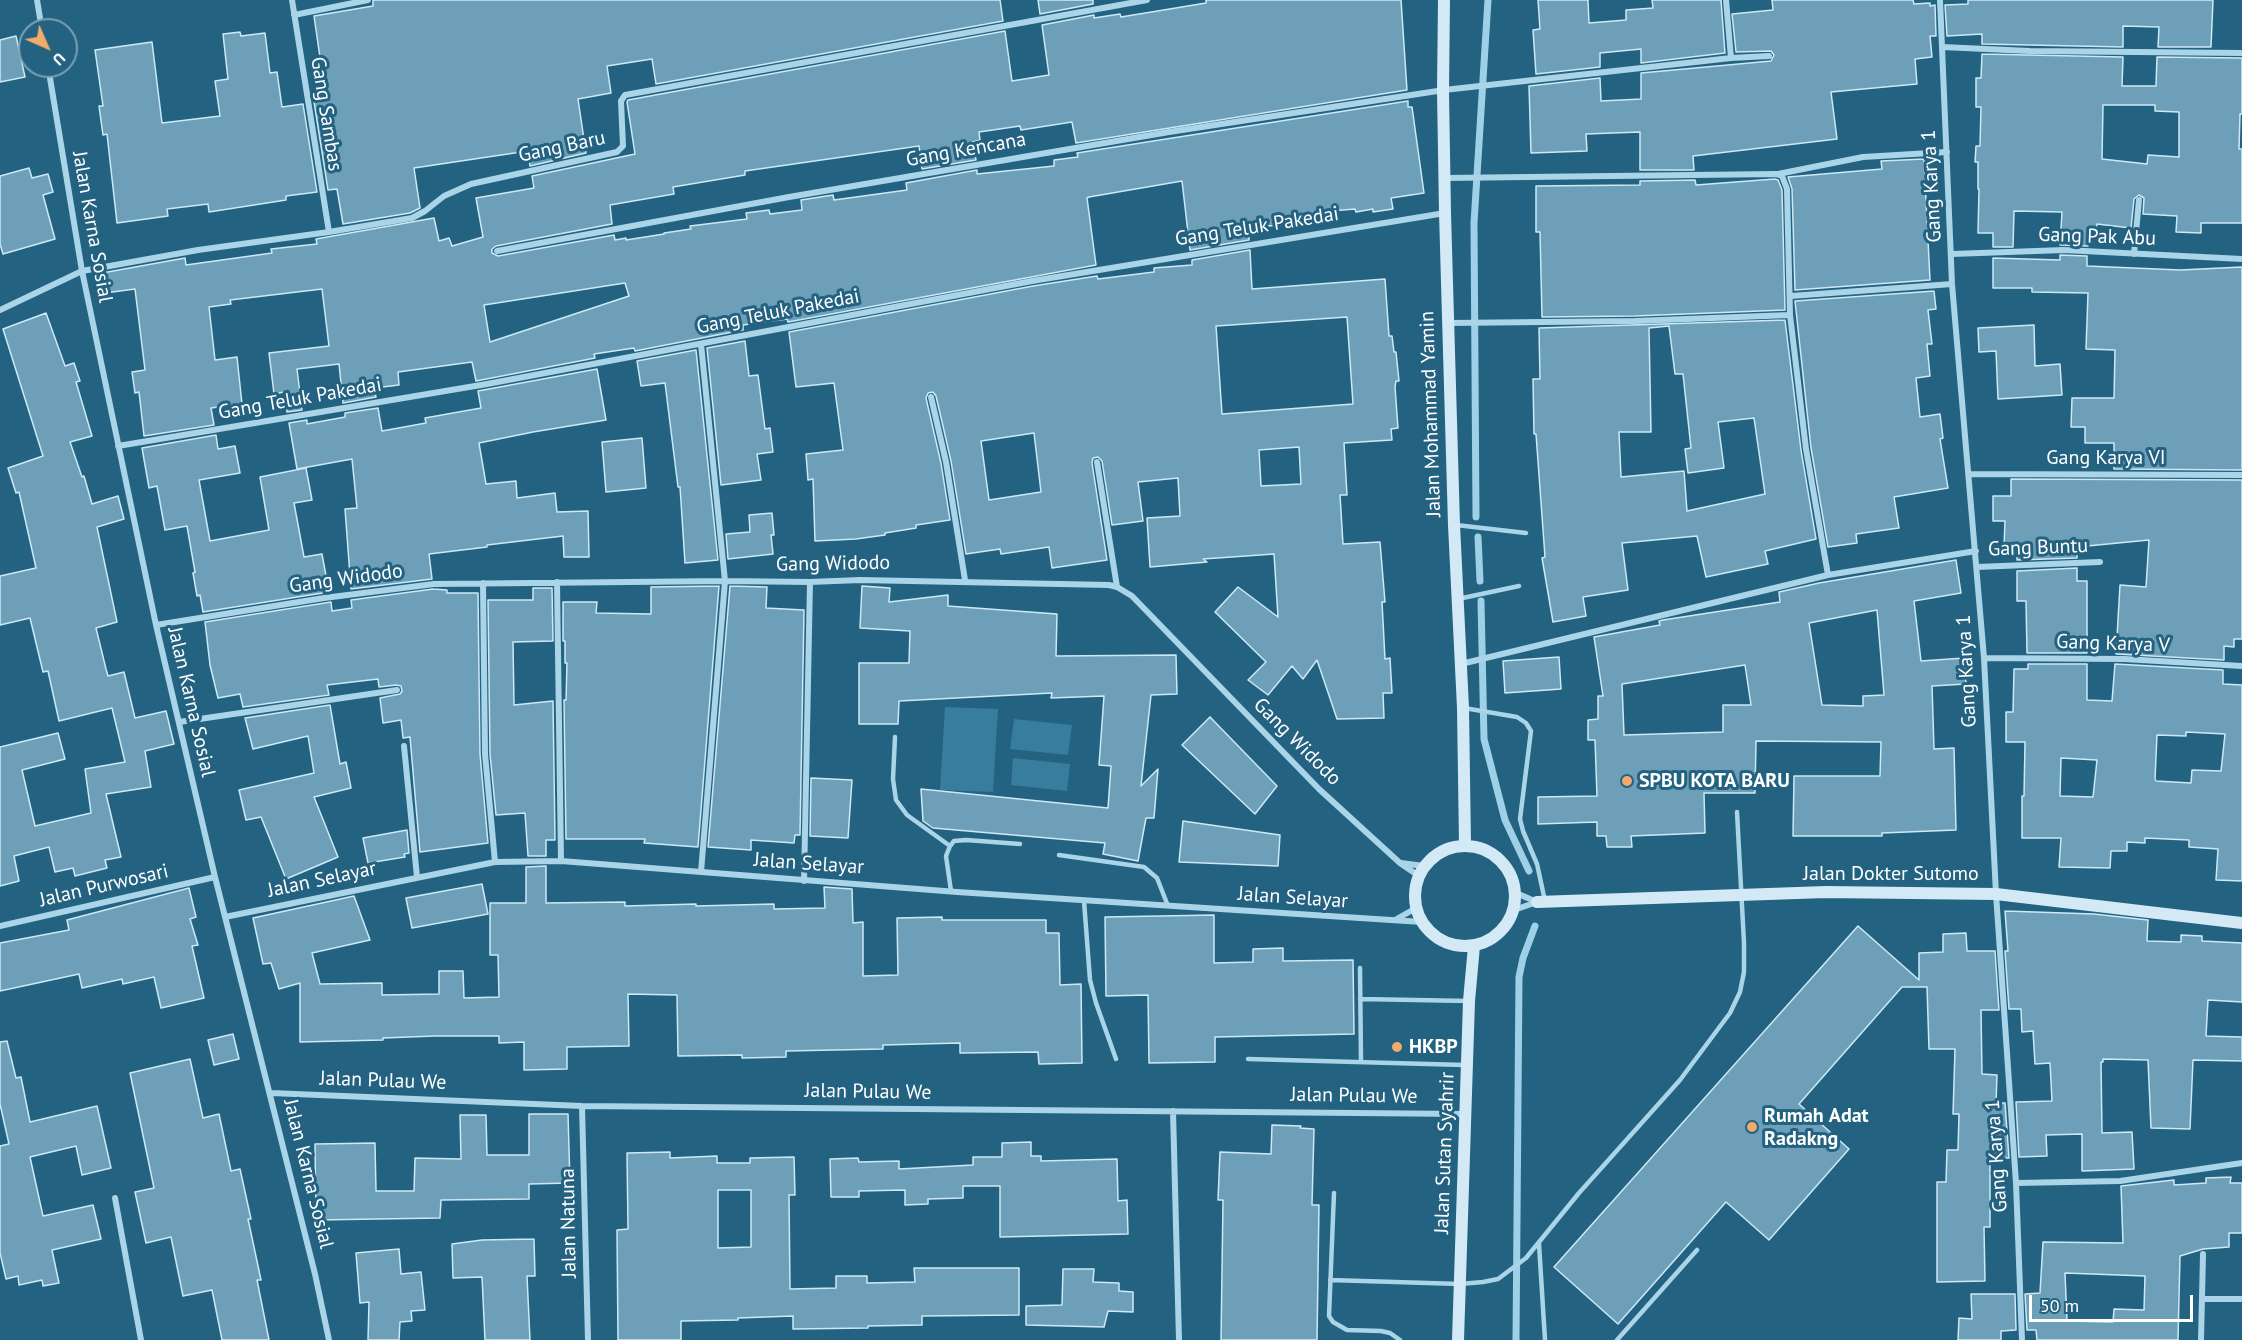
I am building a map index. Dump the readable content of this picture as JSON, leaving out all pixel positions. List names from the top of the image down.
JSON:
{
  "streets": {
    "street": [
      "Gang Sambas",
      "Gang Baru",
      "Gang Kencana",
      "Gang Karya 1",
      "Jalan Karna Sosial",
      "Gang Teluk Pakedai",
      "Gang Pak Abu",
      "Jalan Mohammad Yamin",
      "Gang Karya VI",
      "Gang Buntu",
      "Gang Widodo",
      "Gang Karya V",
      "Jalan Selayar",
      "Jalan Dokter Sutomo",
      "Jalan Purwosari",
      "Jalan Pulau We",
      "Jalan Sutan Syahrir",
      "Jalan Natuna"
    ]
  },
  "crossings": [
    ["Gang Sambas", "Gang Baru"],
    ["Gang Baru", "Jalan Karna Sosial"],
    ["Gang Kencana", "Jalan Mohammad Yamin"],
    ["Gang Karya 1", "Gang Pak Abu"],
    ["Gang Karya 1", "Gang Karya VI"],
    ["Gang Karya 1", "Gang Buntu"],
    ["Gang Karya 1", "Gang Karya V"],
    ["Gang Karya 1", "Jalan Dokter Sutomo"],
    ["Jalan Karna Sosial", "Gang Teluk Pakedai"],
    ["Jalan Karna Sosial", "Gang Widodo"],
    ["Jalan Karna Sosial", "Jalan Selayar"],
    ["Jalan Karna Sosial", "Jalan Purwosari"],
    ["Jalan Karna Sosial", "Jalan Pulau We"],
    ["Gang Teluk Pakedai", "Jalan Mohammad Yamin"],
    ["Jalan Mohammad Yamin", "Gang Widodo"],
    ["Jalan Mohammad Yamin", "Jalan Selayar"],
    ["Jalan Mohammad Yamin", "Jalan Sutan Syahrir"],
    ["Gang Widodo", "Jalan Selayar"],
    ["Gang Widodo", "Jalan Sutan Syahrir"],
    ["Jalan Selayar", "Jalan Sutan Syahrir"],
    ["Jalan Pulau We", "Jalan Sutan Syahrir"],
    ["Jalan Pulau We", "Jalan Natuna"]
  ],
  "places": ["SPBU KOTA BARU", "HKBP", "Rumah Adat Radakng"],
  "scale_bar": "50 m",
  "north": "bottom right"
}
